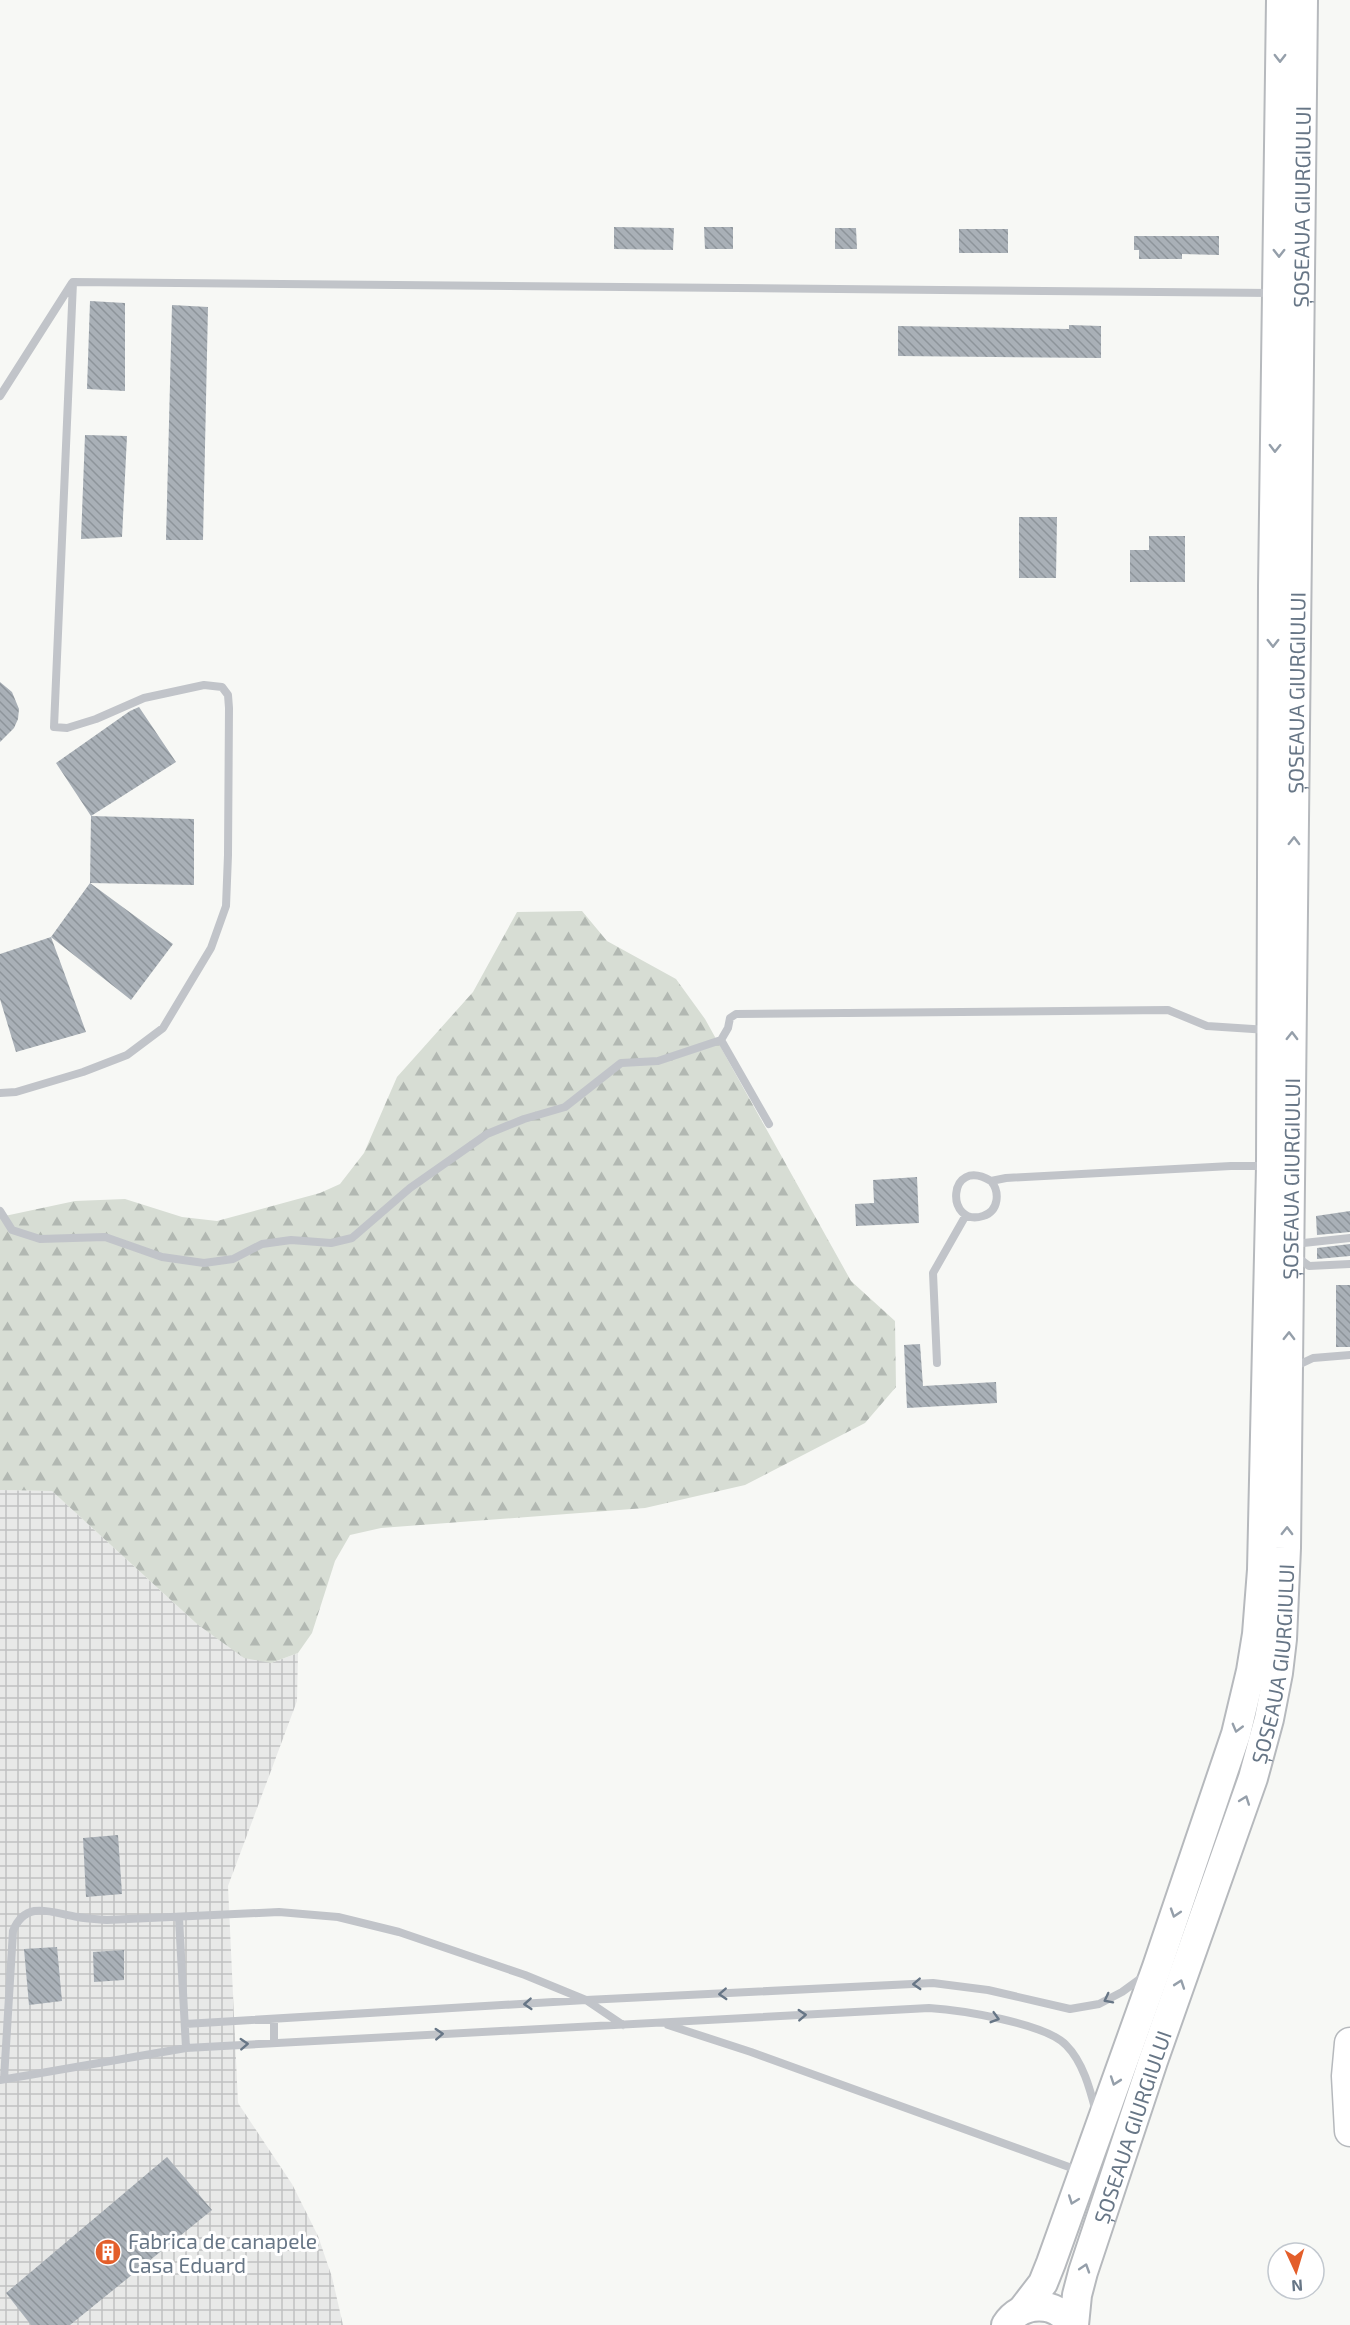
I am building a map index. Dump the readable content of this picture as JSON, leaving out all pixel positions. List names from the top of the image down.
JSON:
{
  "streets": {
    "highway": ["ȘOSEAUA GIURGIULUI"]
  },
  "places": {
    "building": ["Fabrica de canapele Casa Eduard"]
  },
  "north": "bottom"
}
